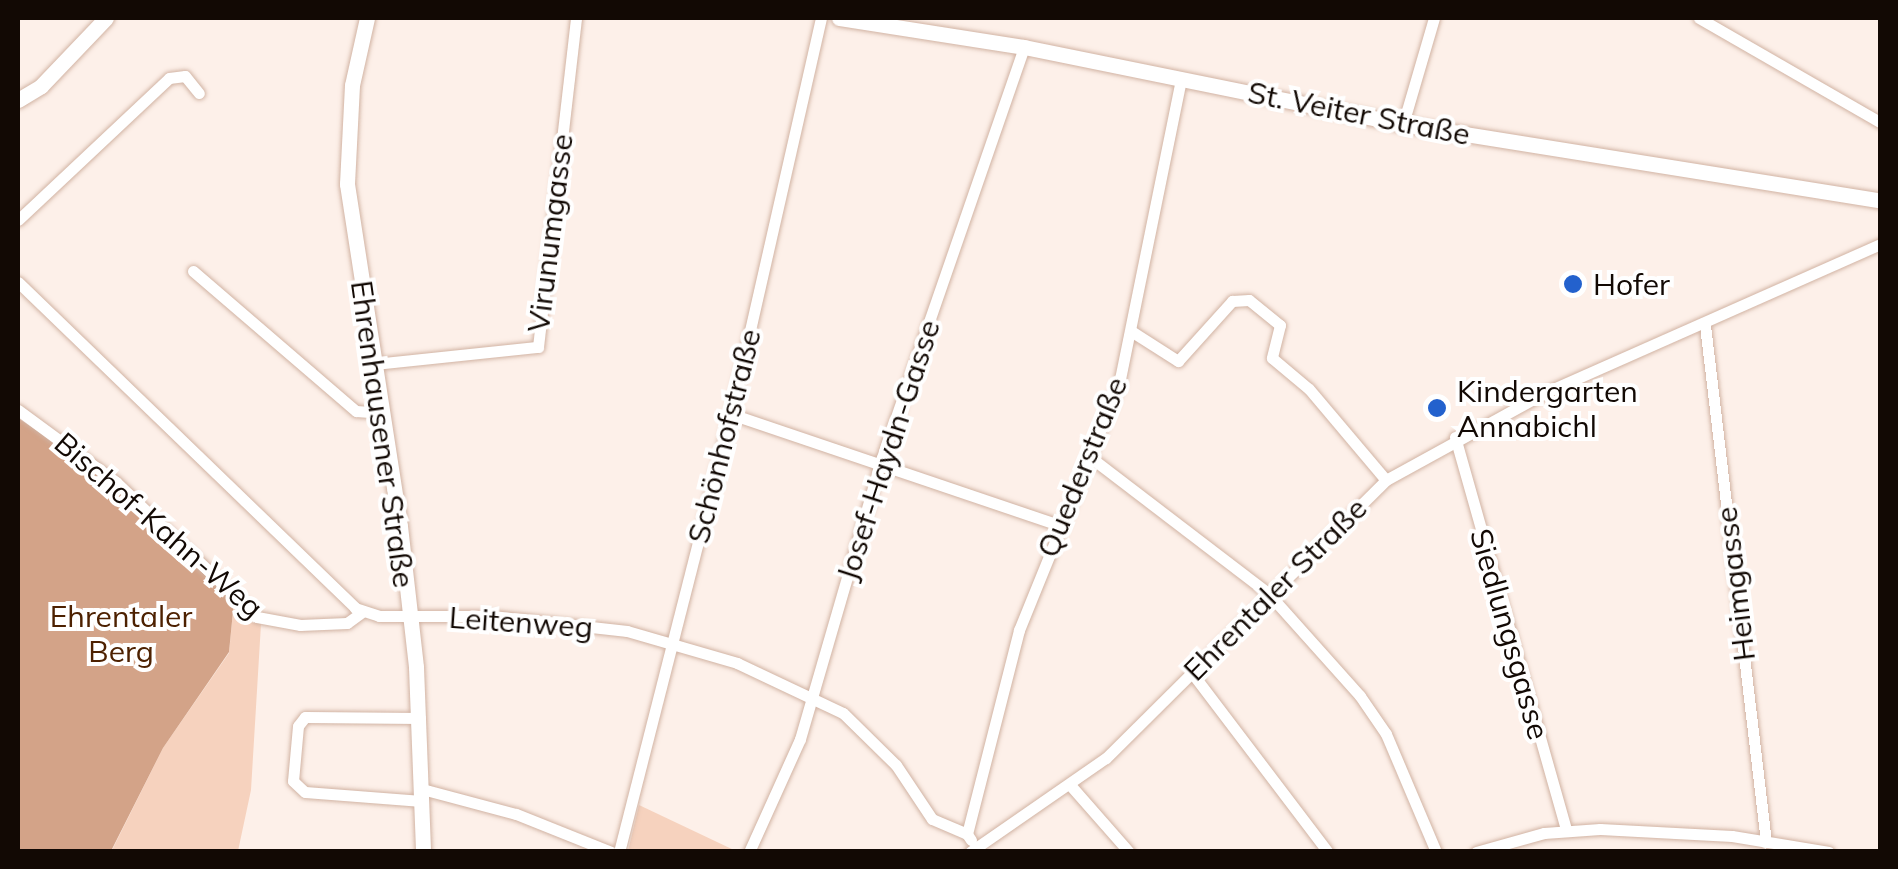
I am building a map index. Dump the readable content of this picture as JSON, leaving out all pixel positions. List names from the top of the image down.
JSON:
{
  "streets": {
    "main road": ["St. Veiter Straße", "Ehrenhausener Straße"],
    "street": [
      "Virunumgasse",
      "Schönhofstraße",
      "Josef-Haydn-Gasse",
      "Quederstraße",
      "Bischof-Kahn-Weg",
      "Heimgasse",
      "Ehrentaler Straße",
      "Leitenweg",
      "Siedlungsgasse"
    ]
  },
  "crossings": [
    ["St. Veiter Straße", "Josef-Haydn-Gasse"],
    ["St. Veiter Straße", "Quederstraße"],
    ["Virunumgasse", "Ehrenhausener Straße"],
    ["Ehrenhausener Straße", "Leitenweg"],
    ["Schönhofstraße", "Leitenweg"],
    ["Josef-Haydn-Gasse", "Leitenweg"],
    ["Quederstraße", "Leitenweg"],
    ["Bischof-Kahn-Weg", "Leitenweg"],
    ["Heimgasse", "Ehrentaler Straße"],
    ["Ehrentaler Straße", "Siedlungsgasse"]
  ],
  "parks": ["Ehrentaler Berg"],
  "places": ["Hofer", "Kindergarten Annabichl"]
}
